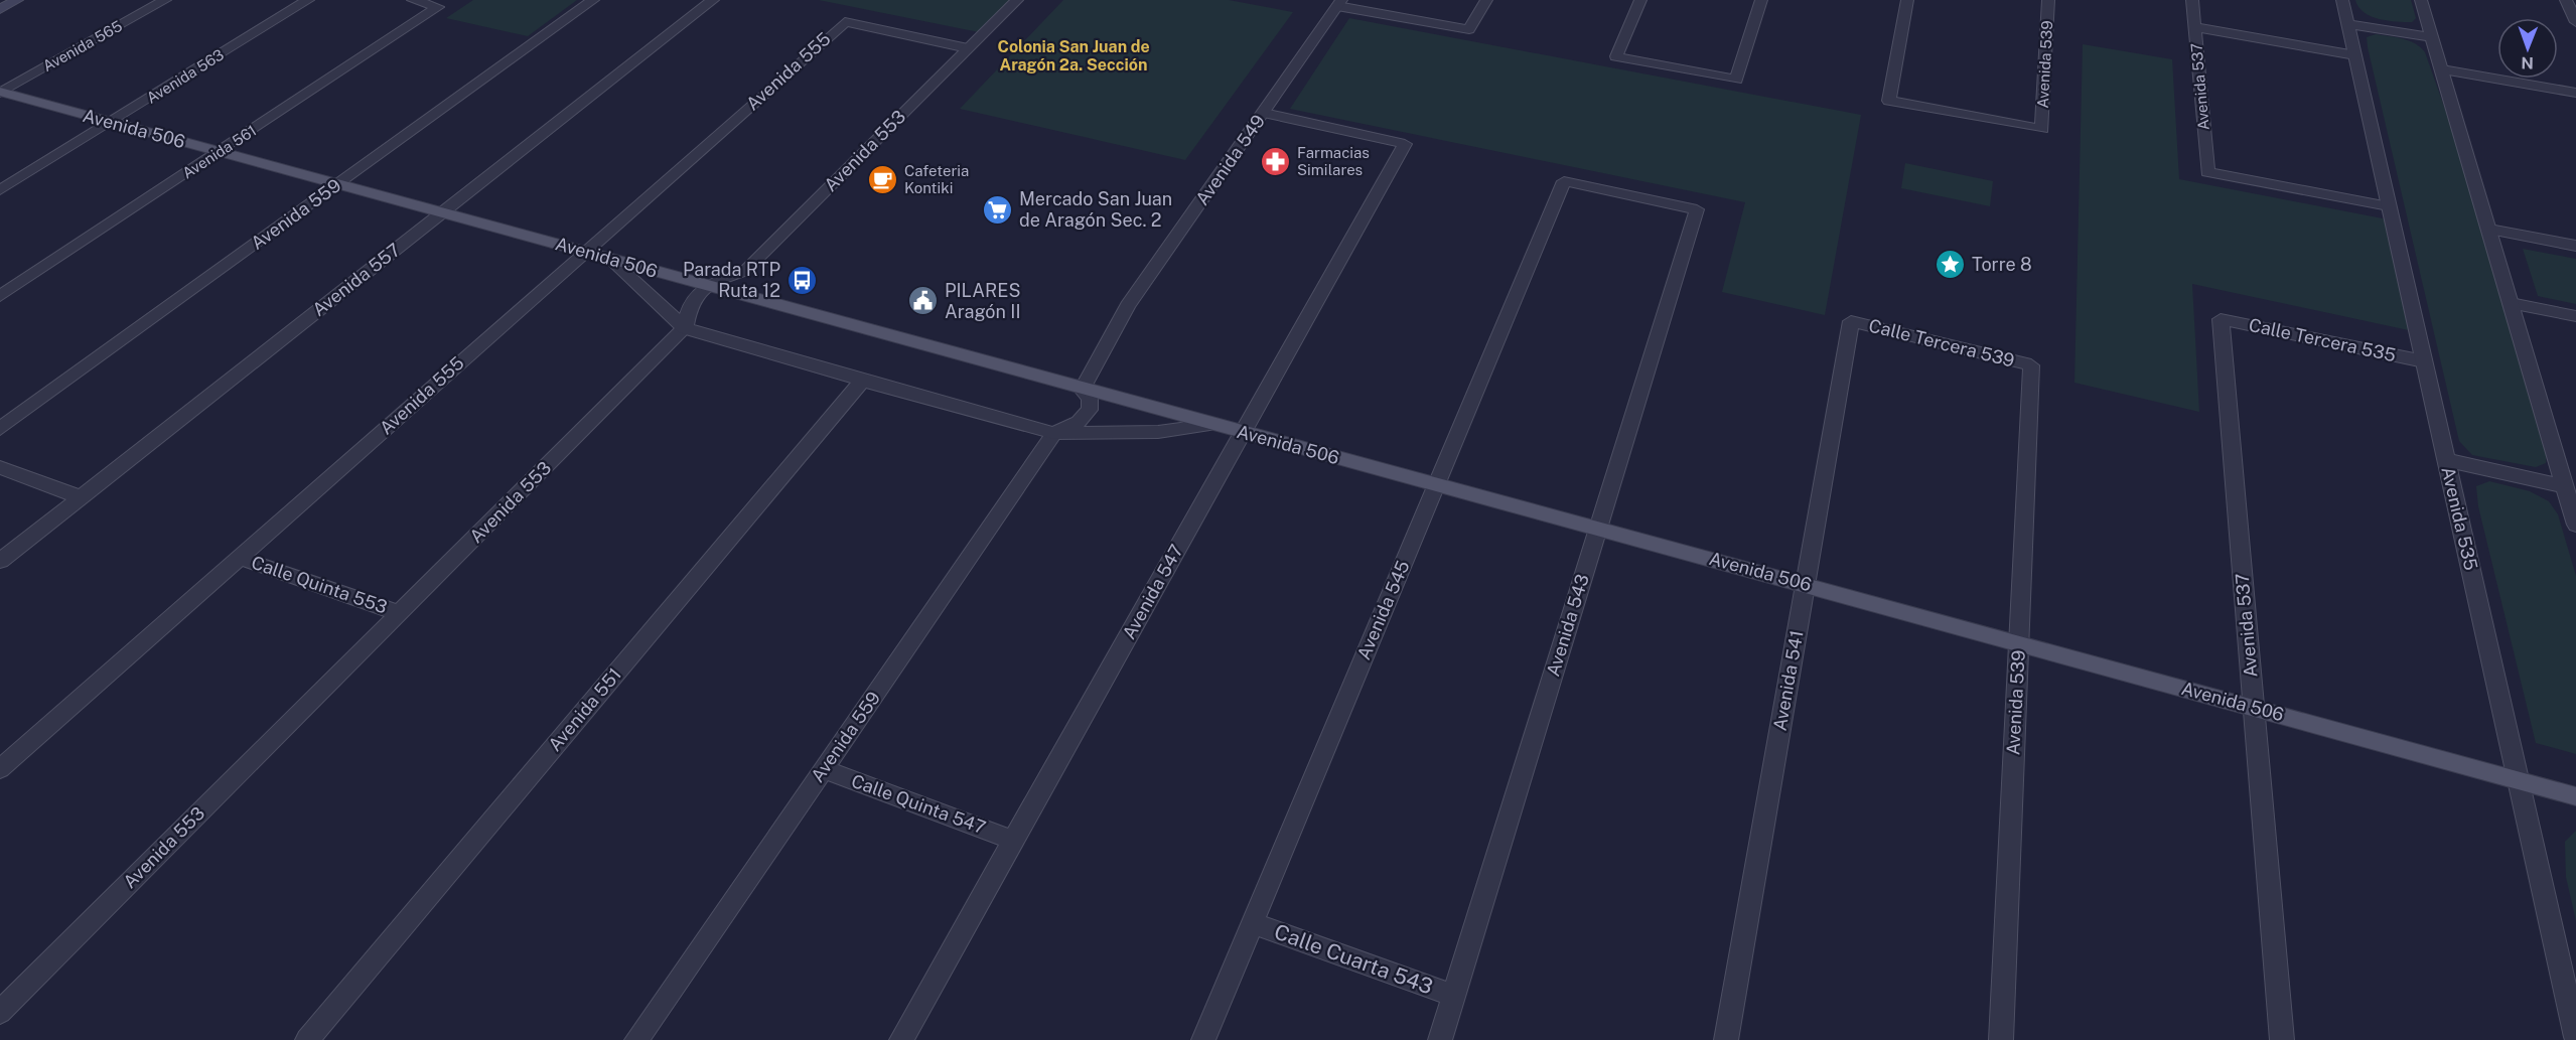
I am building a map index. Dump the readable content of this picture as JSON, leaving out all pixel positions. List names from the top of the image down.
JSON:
{
  "streets": {
    "main road": ["Avenida 506"],
    "street": [
      "Avenida 565",
      "Avenida 539",
      "Avenida 555",
      "Avenida 563",
      "Avenida 537",
      "Avenida 553",
      "Avenida 561",
      "Avenida 549",
      "Avenida 559",
      "Avenida 557",
      "Calle Tercera 535",
      "Calle Tercera 539",
      "Avenida 535",
      "Calle Quinta 553",
      "Avenida 547",
      "Avenida 545",
      "Avenida 543",
      "Avenida 541",
      "Avenida 551",
      "Calle Quinta 547",
      "Calle Cuarta 543"
    ]
  },
  "crossings": [
    ["Avenida 565", "Avenida 506"],
    ["Avenida 539", "Avenida 506"],
    ["Avenida 539", "Calle Tercera 539"],
    ["Avenida 555", "Avenida 506"],
    ["Avenida 555", "Avenida 553"],
    ["Avenida 555", "Calle Quinta 553"],
    ["Avenida 563", "Avenida 506"],
    ["Avenida 537", "Avenida 506"],
    ["Avenida 537", "Calle Tercera 535"],
    ["Avenida 537", "Avenida 535"],
    ["Avenida 506", "Avenida 553"],
    ["Avenida 506", "Avenida 561"],
    ["Avenida 506", "Avenida 549"],
    ["Avenida 506", "Avenida 559"],
    ["Avenida 506", "Avenida 557"],
    ["Avenida 506", "Avenida 535"],
    ["Avenida 506", "Avenida 547"],
    ["Avenida 506", "Avenida 545"],
    ["Avenida 506", "Avenida 543"],
    ["Avenida 506", "Avenida 541"],
    ["Avenida 553", "Calle Quinta 553"],
    ["Avenida 549", "Avenida 547"],
    ["Avenida 559", "Calle Quinta 547"],
    ["Calle Tercera 535", "Avenida 535"],
    ["Calle Tercera 539", "Avenida 541"],
    ["Avenida 547", "Calle Quinta 547"],
    ["Avenida 545", "Avenida 543"],
    ["Avenida 545", "Calle Cuarta 543"],
    ["Avenida 543", "Calle Cuarta 543"]
  ],
  "districts": ["Colonia San Juan de Aragón 2a. Sección"],
  "places": {
    "pharmacy": ["Farmacias Similares"],
    "cafe": ["Cafeteria Kontiki"],
    "supermarket": ["Mercado San Juan de Aragón Sec. 2"],
    "place": ["Torre 8"],
    "bus stop": ["Parada RTP Ruta 12"],
    "public building": ["PILARES Aragón II"]
  },
  "north": "bottom"
}
